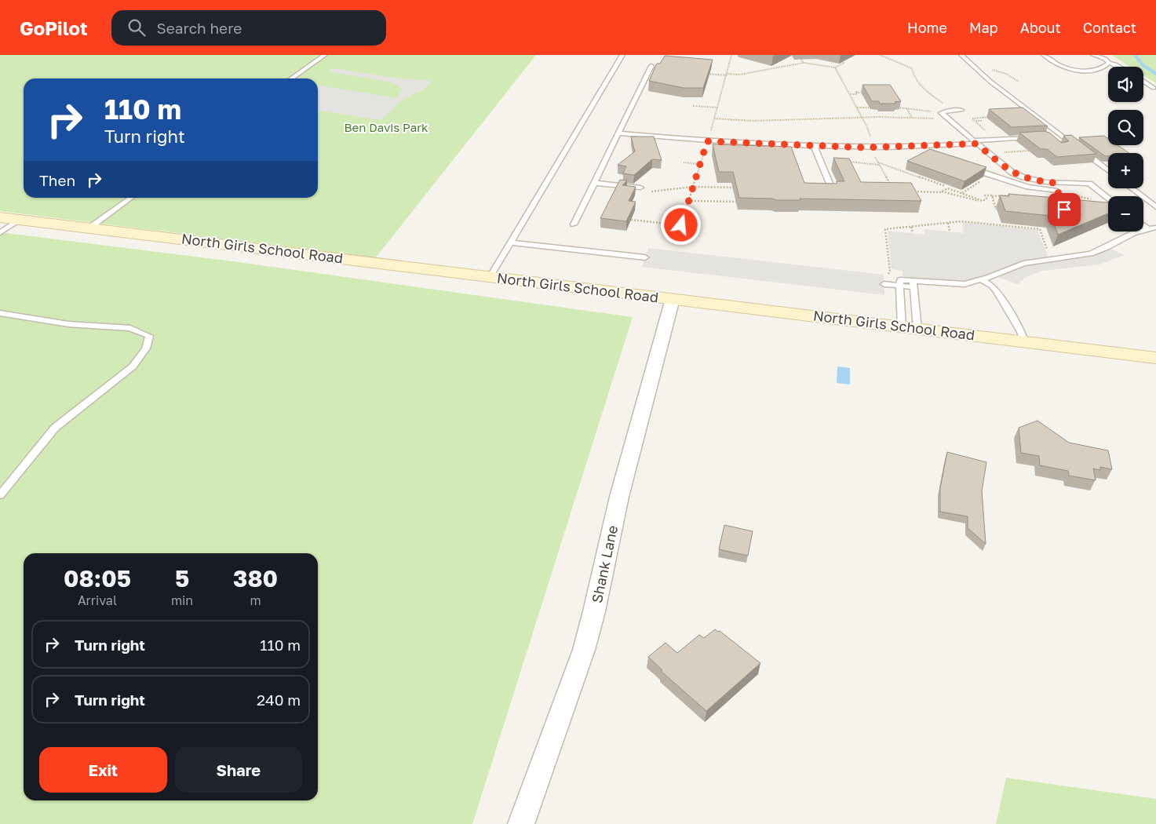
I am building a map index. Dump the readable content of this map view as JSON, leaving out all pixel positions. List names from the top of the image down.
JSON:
{
  "streets": {
    "main road": ["North Girls School Road"],
    "street": ["Shank Lane"]
  },
  "crossings": [
    ["North Girls School Road", "Shank Lane"]
  ],
  "parks": ["Ben Davis Park"],
  "page": {
    "header": "GoPilot",
    "search": "Search here",
    "nav": [
      "Home",
      "Map",
      "About",
      "Contact"
    ],
    "map_buttons": ["+", "−"],
    "turn": ["110 m", "Turn right"],
    "then": "Then",
    "eta": [
      "08:05",
      "Arrival",
      "5",
      "min",
      "380",
      "m"
    ],
    "list": [
      {
        "name": "Turn right",
        "value": "110 m"
      },
      {
        "name": "Turn right",
        "value": "240 m"
      }
    ],
    "buttons": ["Exit", "Share"]
  }
}
